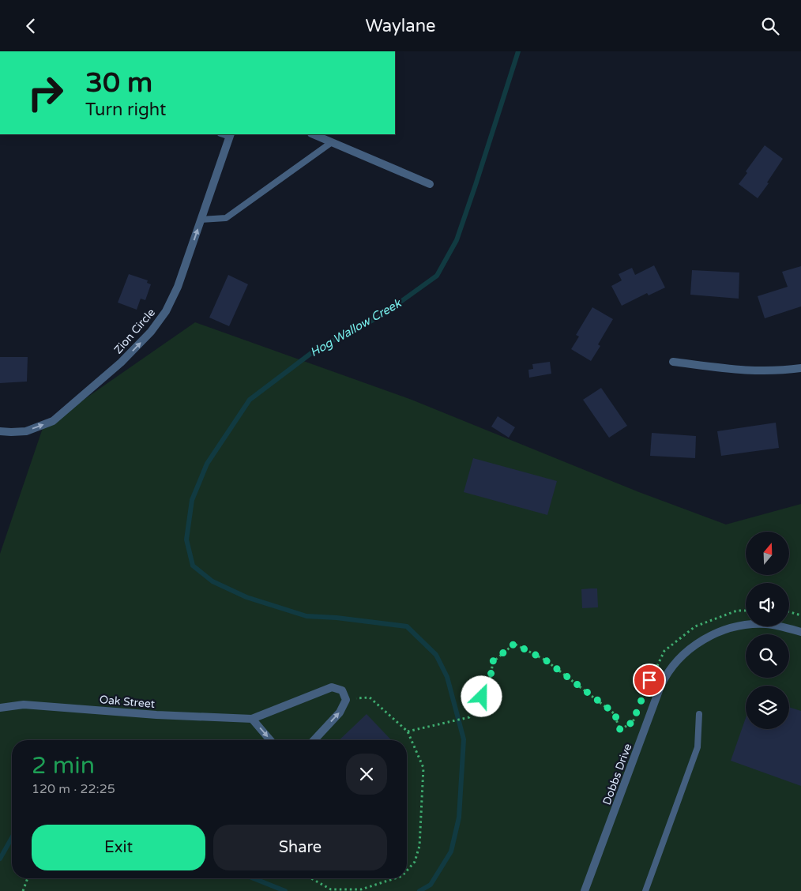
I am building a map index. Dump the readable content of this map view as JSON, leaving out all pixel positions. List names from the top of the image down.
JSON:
{
  "streets": {
    "street": ["Zion Circle", "Oak Street", "Dobbs Drive"]
  },
  "one_way": ["Zion Circle"],
  "water": ["Hog Wallow Creek"],
  "north": "top",
  "page": {
    "header": "Waylane",
    "turn": ["30 m", "Turn right"],
    "heading": ["2 min", "120 m · 22:25"],
    "buttons": ["Exit", "Share"]
  }
}
